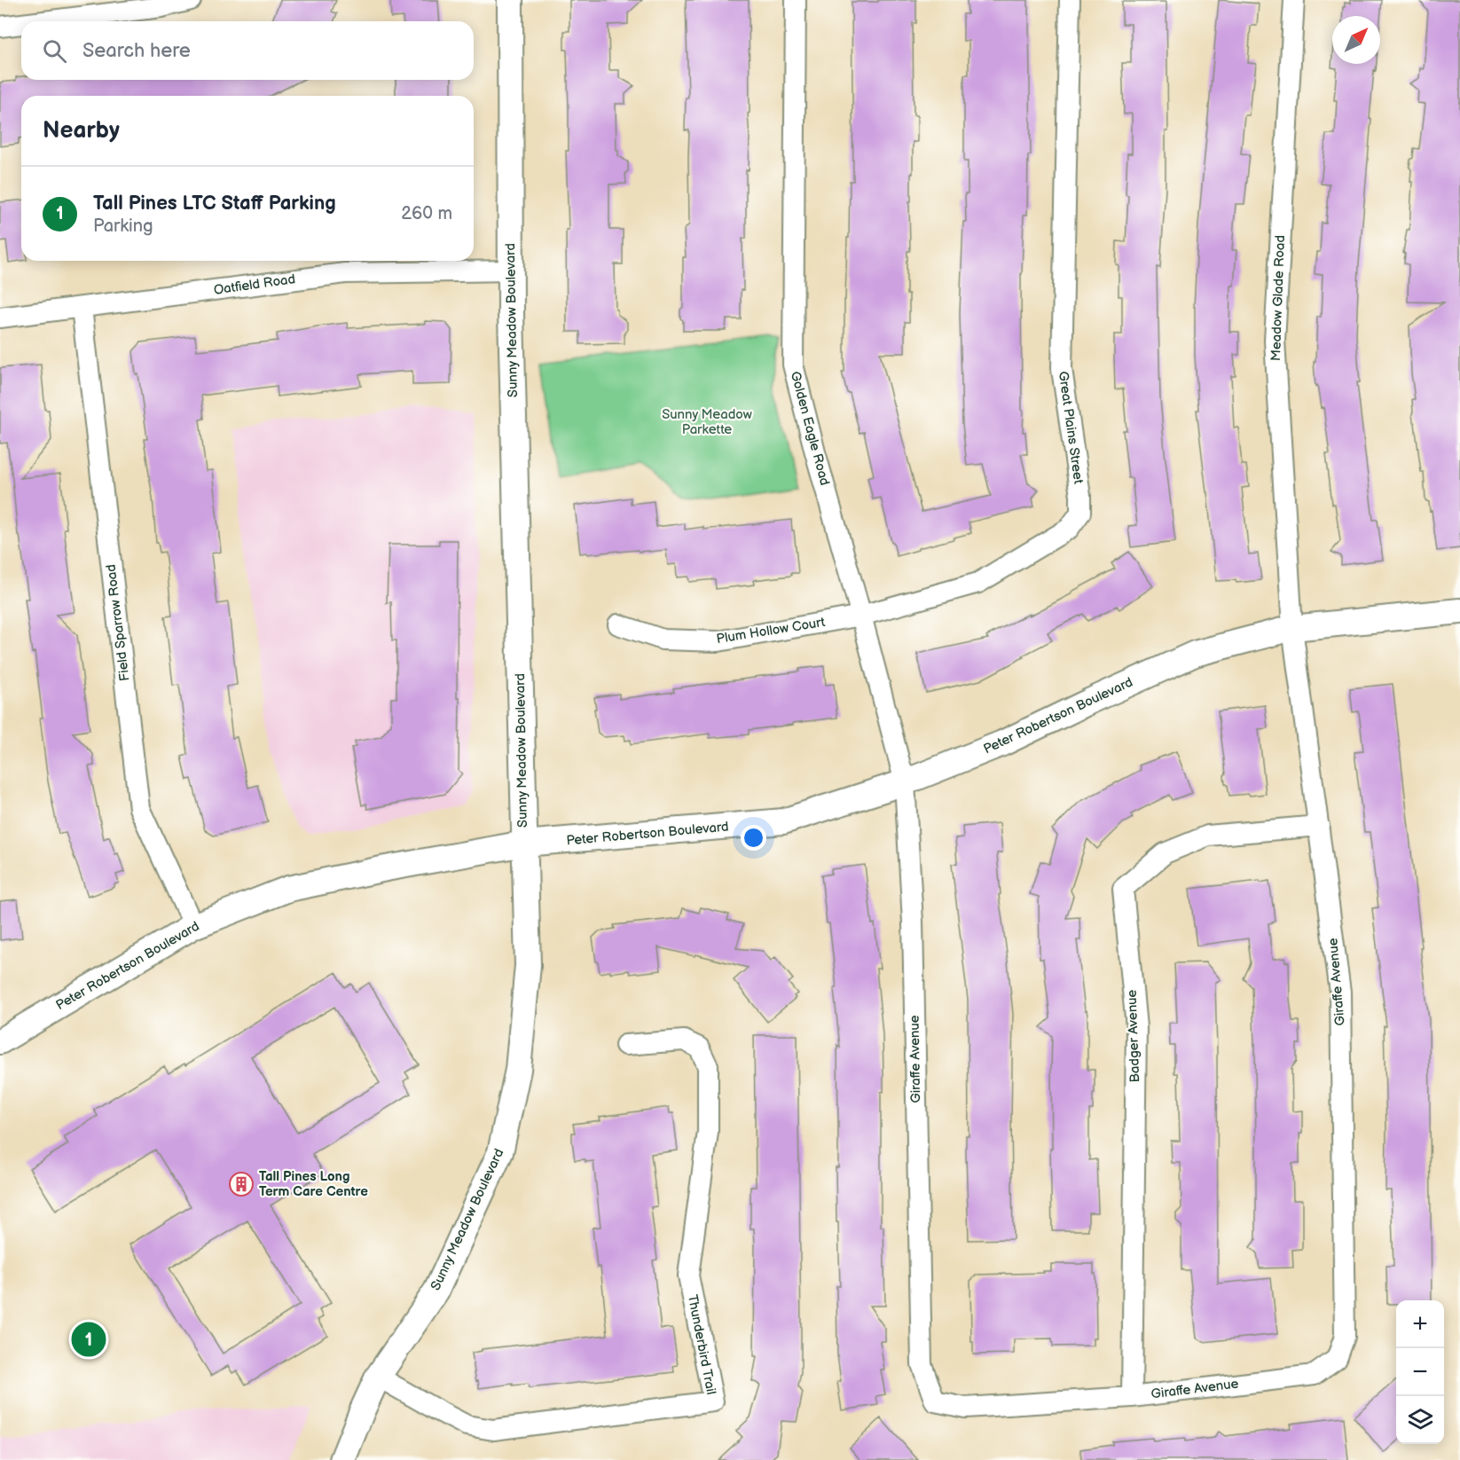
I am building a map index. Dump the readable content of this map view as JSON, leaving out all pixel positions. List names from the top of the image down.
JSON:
{
  "streets": {
    "street": [
      "Oatfield Road",
      "Meadow Glade Road",
      "Sunny Meadow Boulevard",
      "Great Plains Street",
      "Golden Eagle Road",
      "Field Sparrow Road",
      "Plum Hollow Court",
      "Peter Robertson Boulevard",
      "Giraffe Avenue",
      "Badger Avenue",
      "Thunderbird Trail"
    ]
  },
  "crossings": [
    ["Oatfield Road", "Sunny Meadow Boulevard"],
    ["Oatfield Road", "Field Sparrow Road"],
    ["Meadow Glade Road", "Peter Robertson Boulevard"],
    ["Meadow Glade Road", "Giraffe Avenue"],
    ["Sunny Meadow Boulevard", "Peter Robertson Boulevard"],
    ["Sunny Meadow Boulevard", "Thunderbird Trail"],
    ["Great Plains Street", "Golden Eagle Road"],
    ["Great Plains Street", "Plum Hollow Court"],
    ["Golden Eagle Road", "Plum Hollow Court"],
    ["Golden Eagle Road", "Peter Robertson Boulevard"],
    ["Golden Eagle Road", "Giraffe Avenue"],
    ["Field Sparrow Road", "Peter Robertson Boulevard"],
    ["Peter Robertson Boulevard", "Giraffe Avenue"],
    ["Giraffe Avenue", "Badger Avenue"]
  ],
  "parks": ["Sunny Meadow Parkette"],
  "places": {
    "building": ["Tall Pines Long Term Care Centre"]
  },
  "north": "top right",
  "page": {
    "search": "Search here",
    "heading": "Nearby",
    "list": [
      {
        "mark": "1",
        "name": "Tall Pines LTC Staff Parking",
        "note": "Parking",
        "value": "260 m"
      }
    ],
    "map_buttons": ["+", "−"],
    "pins": "1"
  }
}
